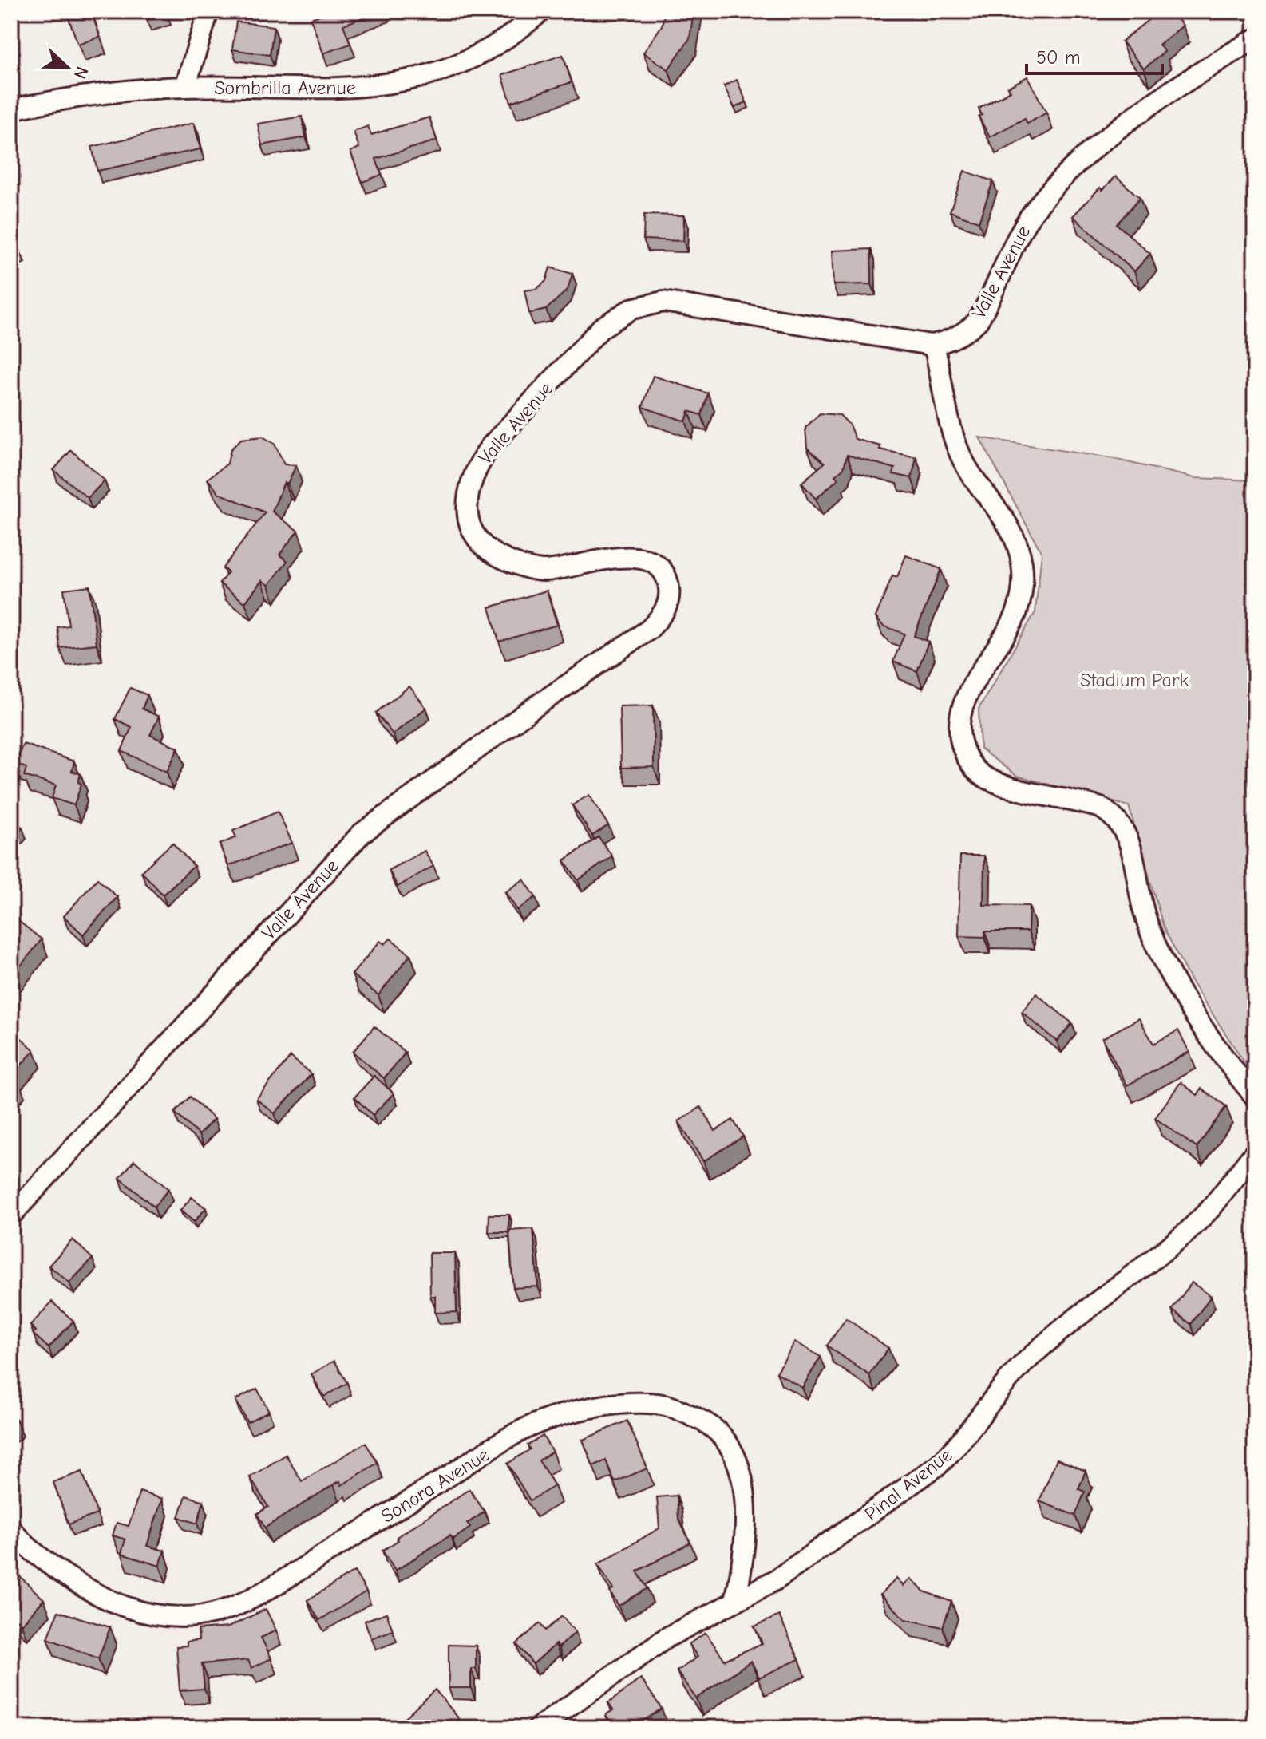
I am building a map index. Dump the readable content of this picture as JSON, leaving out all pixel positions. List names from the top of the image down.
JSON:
{
  "streets": {
    "street": [
      "Sombrilla Avenue",
      "Valle Avenue",
      "Pinal Avenue",
      "Sonora Avenue"
    ]
  },
  "crossings": [
    ["Pinal Avenue", "Sonora Avenue"]
  ],
  "parks": ["Stadium Park"],
  "scale_bar": "50 m",
  "north": "right"
}
